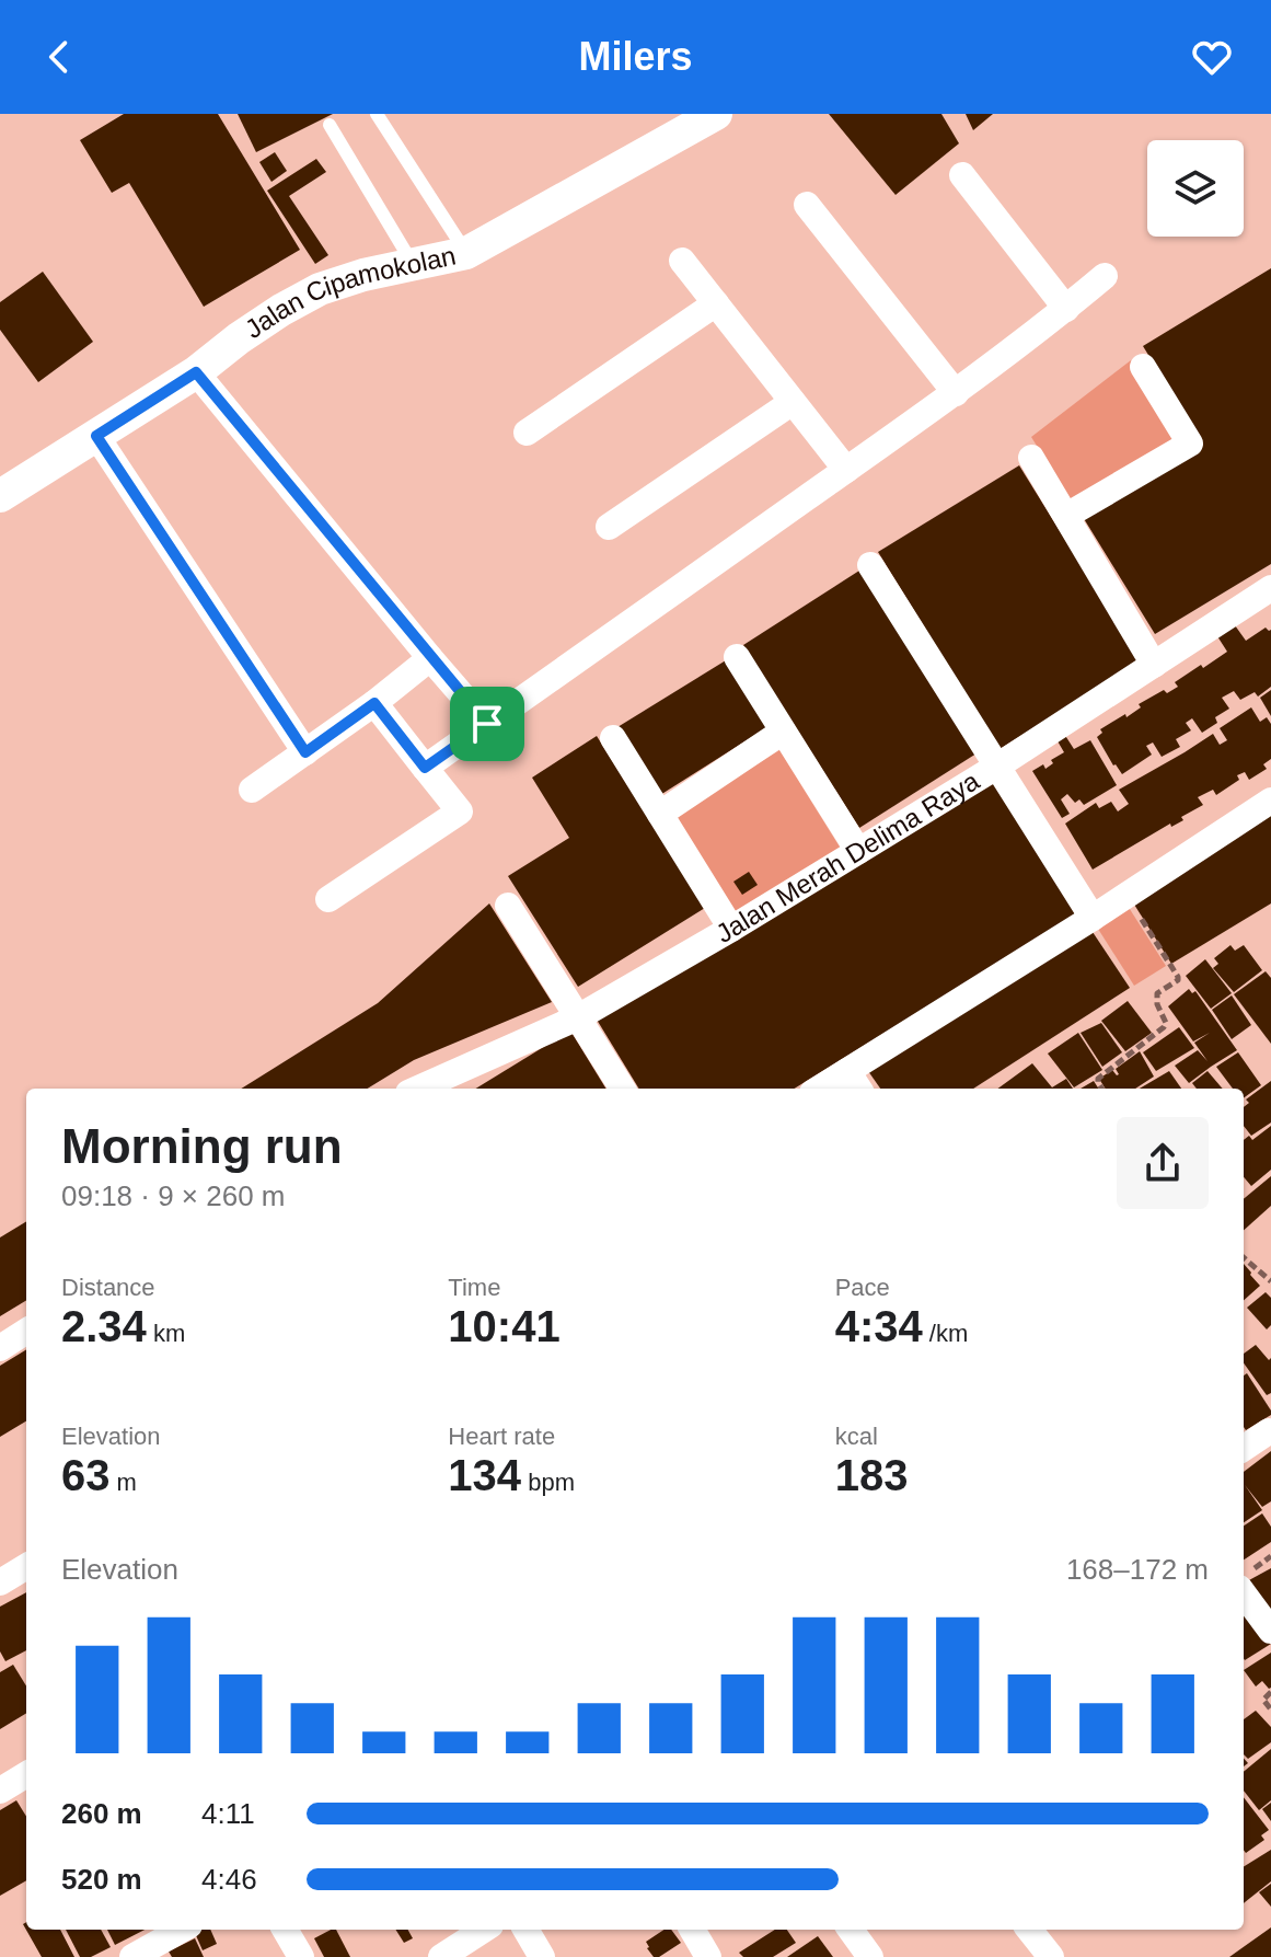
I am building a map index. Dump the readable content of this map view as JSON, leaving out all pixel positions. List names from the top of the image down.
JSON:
{
  "streets": {
    "street": ["Jalan Cipamokolan", "Jalan Merah Delima Raya"]
  },
  "page": {
    "header": "Milers",
    "heading": ["Morning run", "09:18 · 9 × 260 m"],
    "stats": [
      ["Distance", "2.34 km"],
      ["Time", "10:41"],
      ["Pace", "4:34 /km"],
      ["Elevation", "63 m"],
      ["Heart rate", "134 bpm"],
      ["kcal", "183"]
    ],
    "chart": ["Elevation", "168–172 m"],
    "list": [
      {
        "name": "260 m",
        "note": "4:11"
      },
      {
        "name": "520 m",
        "note": "4:46"
      }
    ]
  }
}
